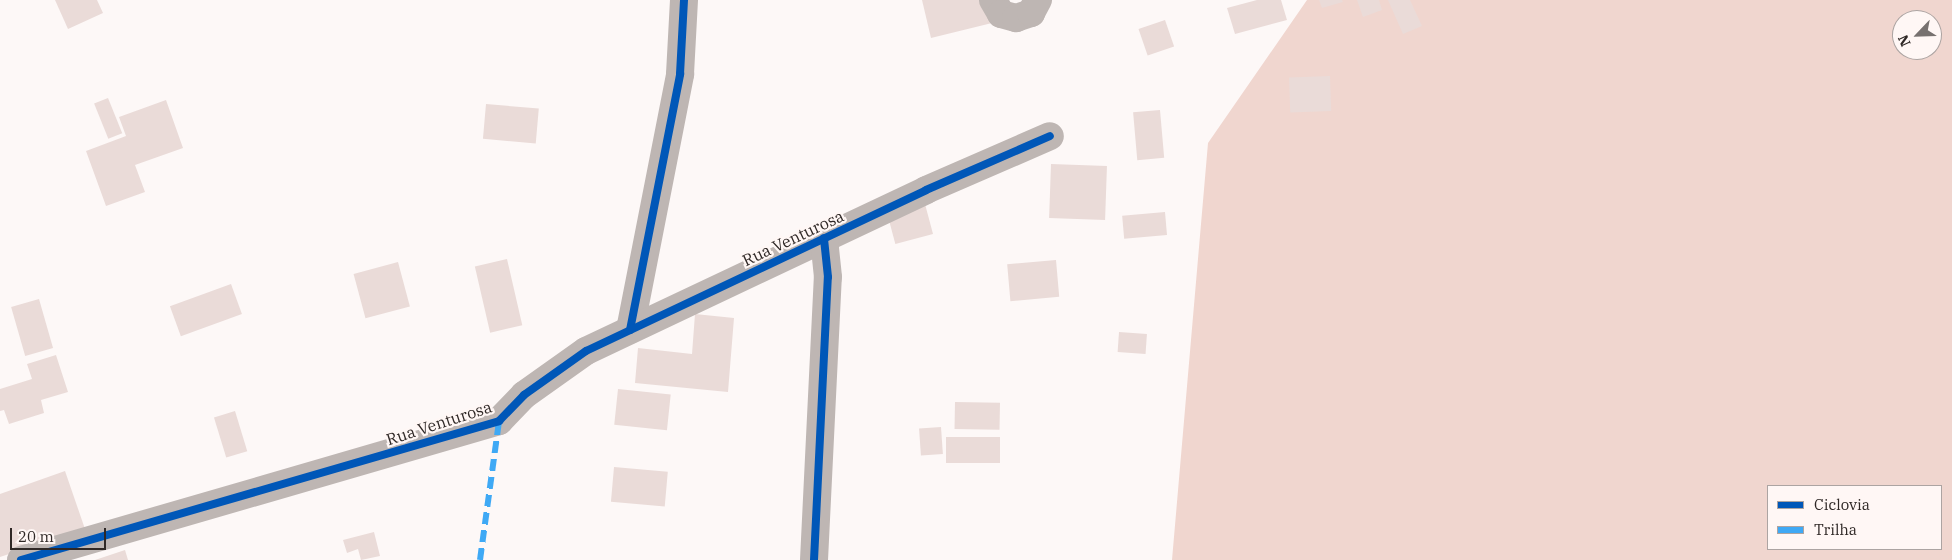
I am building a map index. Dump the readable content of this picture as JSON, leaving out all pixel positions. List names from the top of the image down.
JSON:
{
  "streets": {
    "street": ["Rua Venturosa"]
  },
  "legend": ["Ciclovia", "Trilha"],
  "scale_bar": "20 m",
  "north": "bottom left"
}
